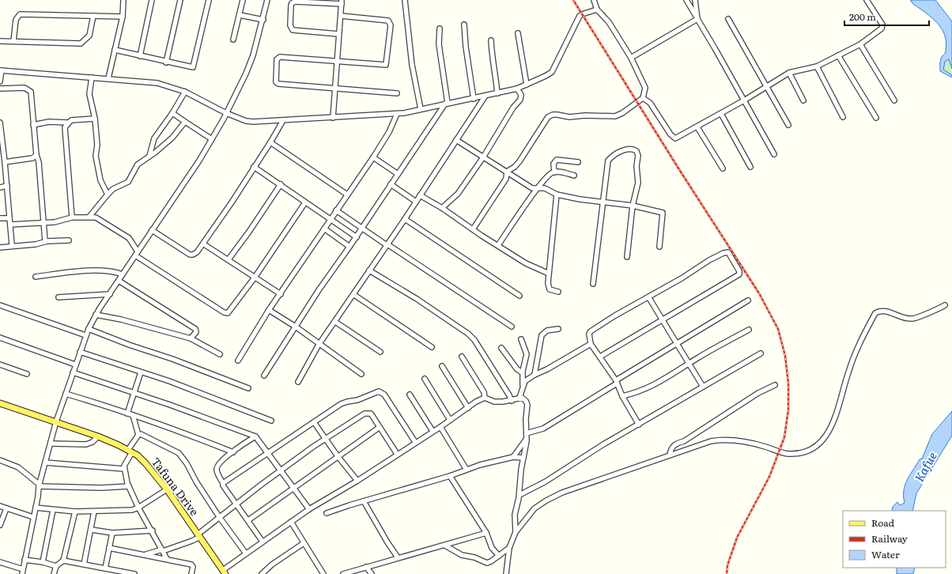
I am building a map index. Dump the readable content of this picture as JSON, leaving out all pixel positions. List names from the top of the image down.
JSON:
{
  "streets": {
    "main road": ["Tafuna Drive"]
  },
  "water": ["Kafue"],
  "legend": ["Road", "Railway", "Water"],
  "scale_bar": "200 m"
}
